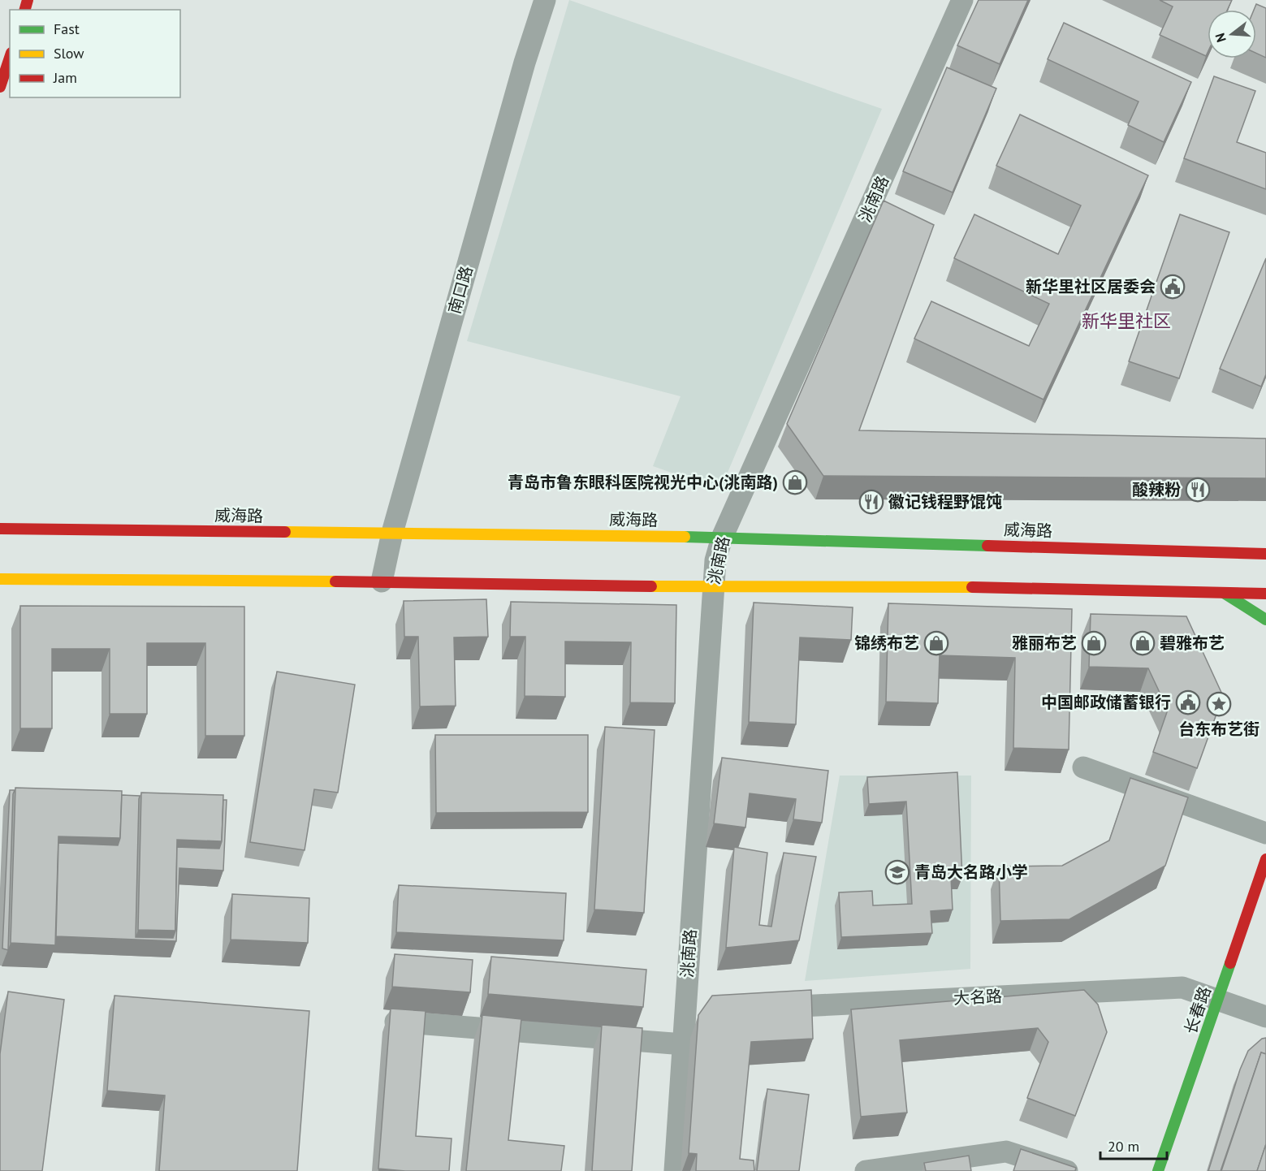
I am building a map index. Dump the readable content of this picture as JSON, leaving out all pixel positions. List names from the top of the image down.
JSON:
{
  "streets": {
    "main road": ["威海路", "长春路"],
    "street": ["洮南路", "南口路", "大名路"]
  },
  "crossings": [
    ["洮南路", "威海路"],
    ["南口路", "威海路"],
    ["大名路", "长春路"]
  ],
  "districts": ["新华里社区"],
  "places": {
    "public building": ["新华里社区居委会", "中国邮政储蓄银行"],
    "shop": [
      "青岛市鲁东眼科医院视光中心(洮南路)",
      "锦绣布艺",
      "雅丽布艺",
      "碧雅布艺"
    ],
    "restaurant": ["酸辣粉", "徽记钱程野馄饨"],
    "place": ["台东布艺街"],
    "school or university": ["青岛大名路小学"]
  },
  "legend": ["Fast", "Slow", "Jam"],
  "scale_bar": "20 m",
  "north": "left"
}
